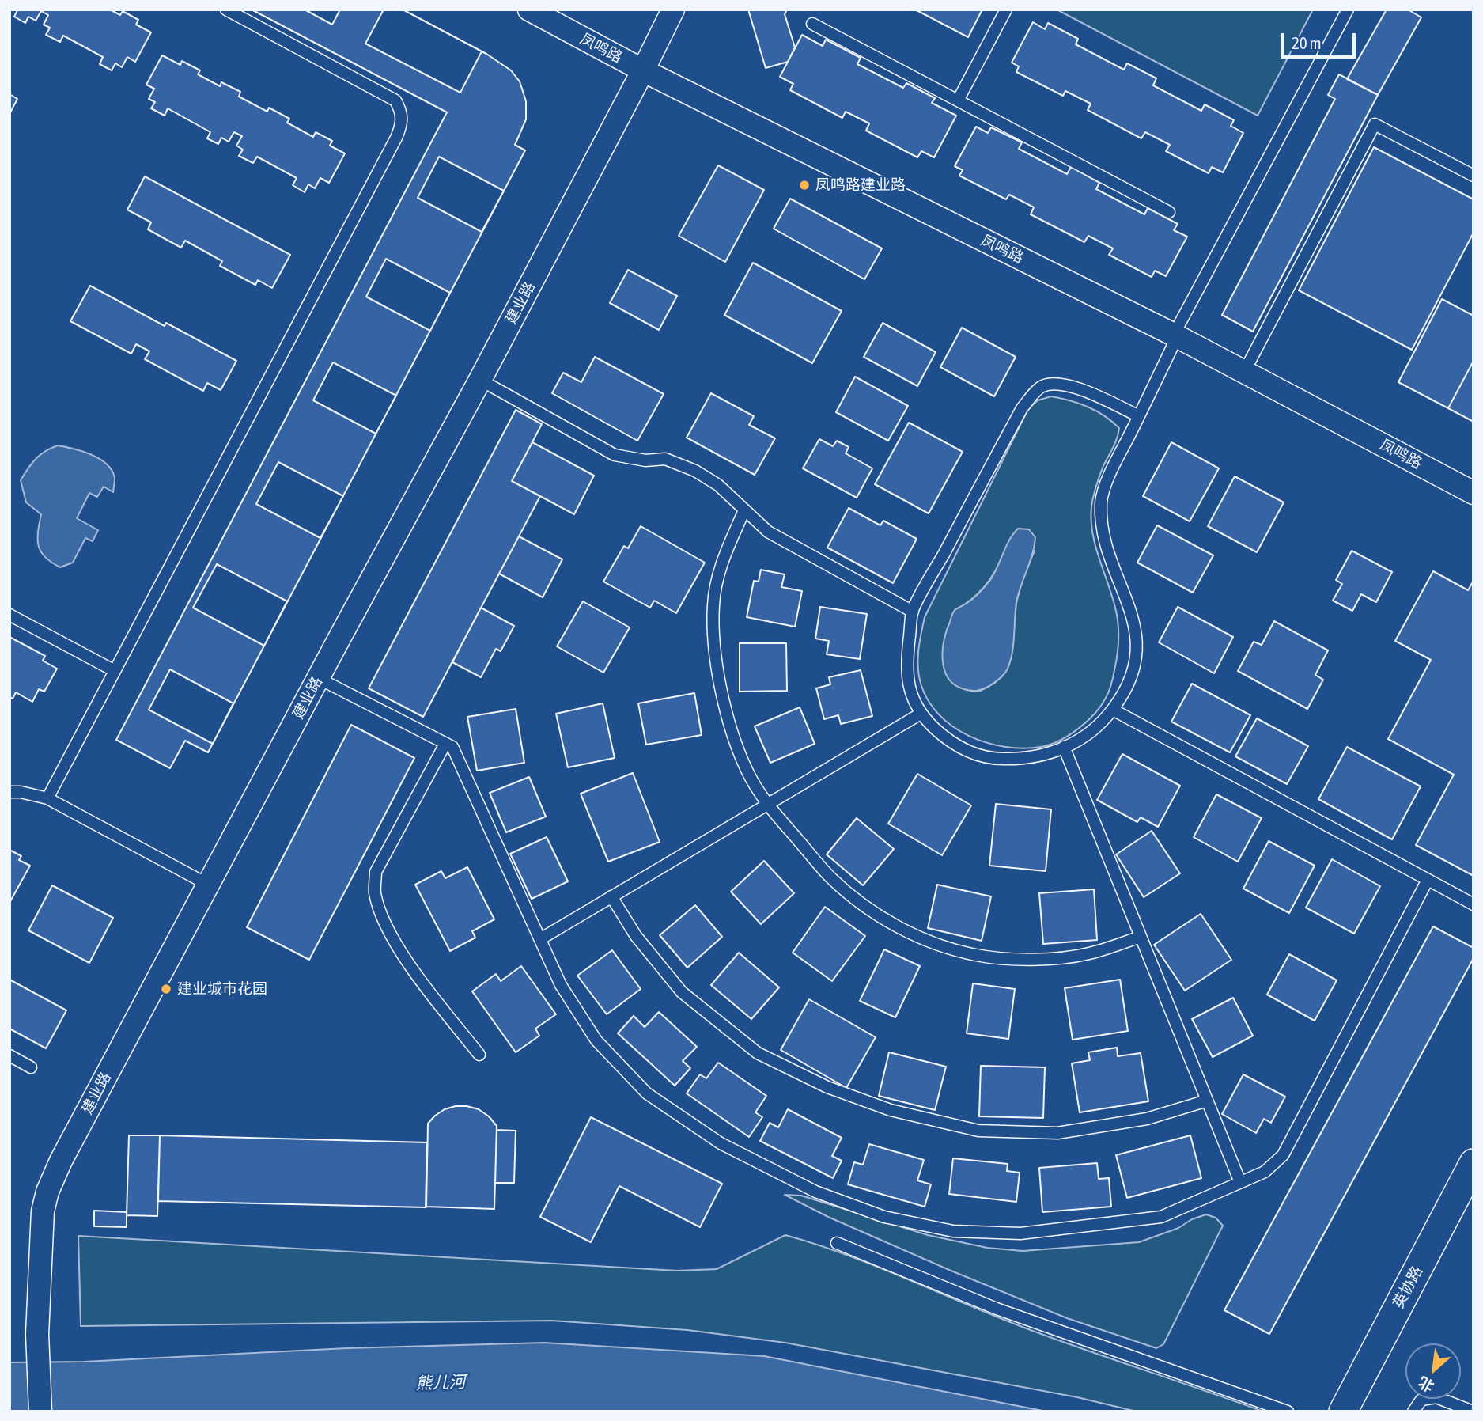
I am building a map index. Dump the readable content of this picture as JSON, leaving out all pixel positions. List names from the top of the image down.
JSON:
{
  "streets": {
    "street": ["凤鸣路", "建业路", "英协路"]
  },
  "crossings": [
    ["凤鸣路", "建业路"]
  ],
  "water": ["熊儿河"],
  "places": ["凤鸣路建业路", "建业城市花园"],
  "scale_bar": "20 m",
  "north": "bottom left"
}
